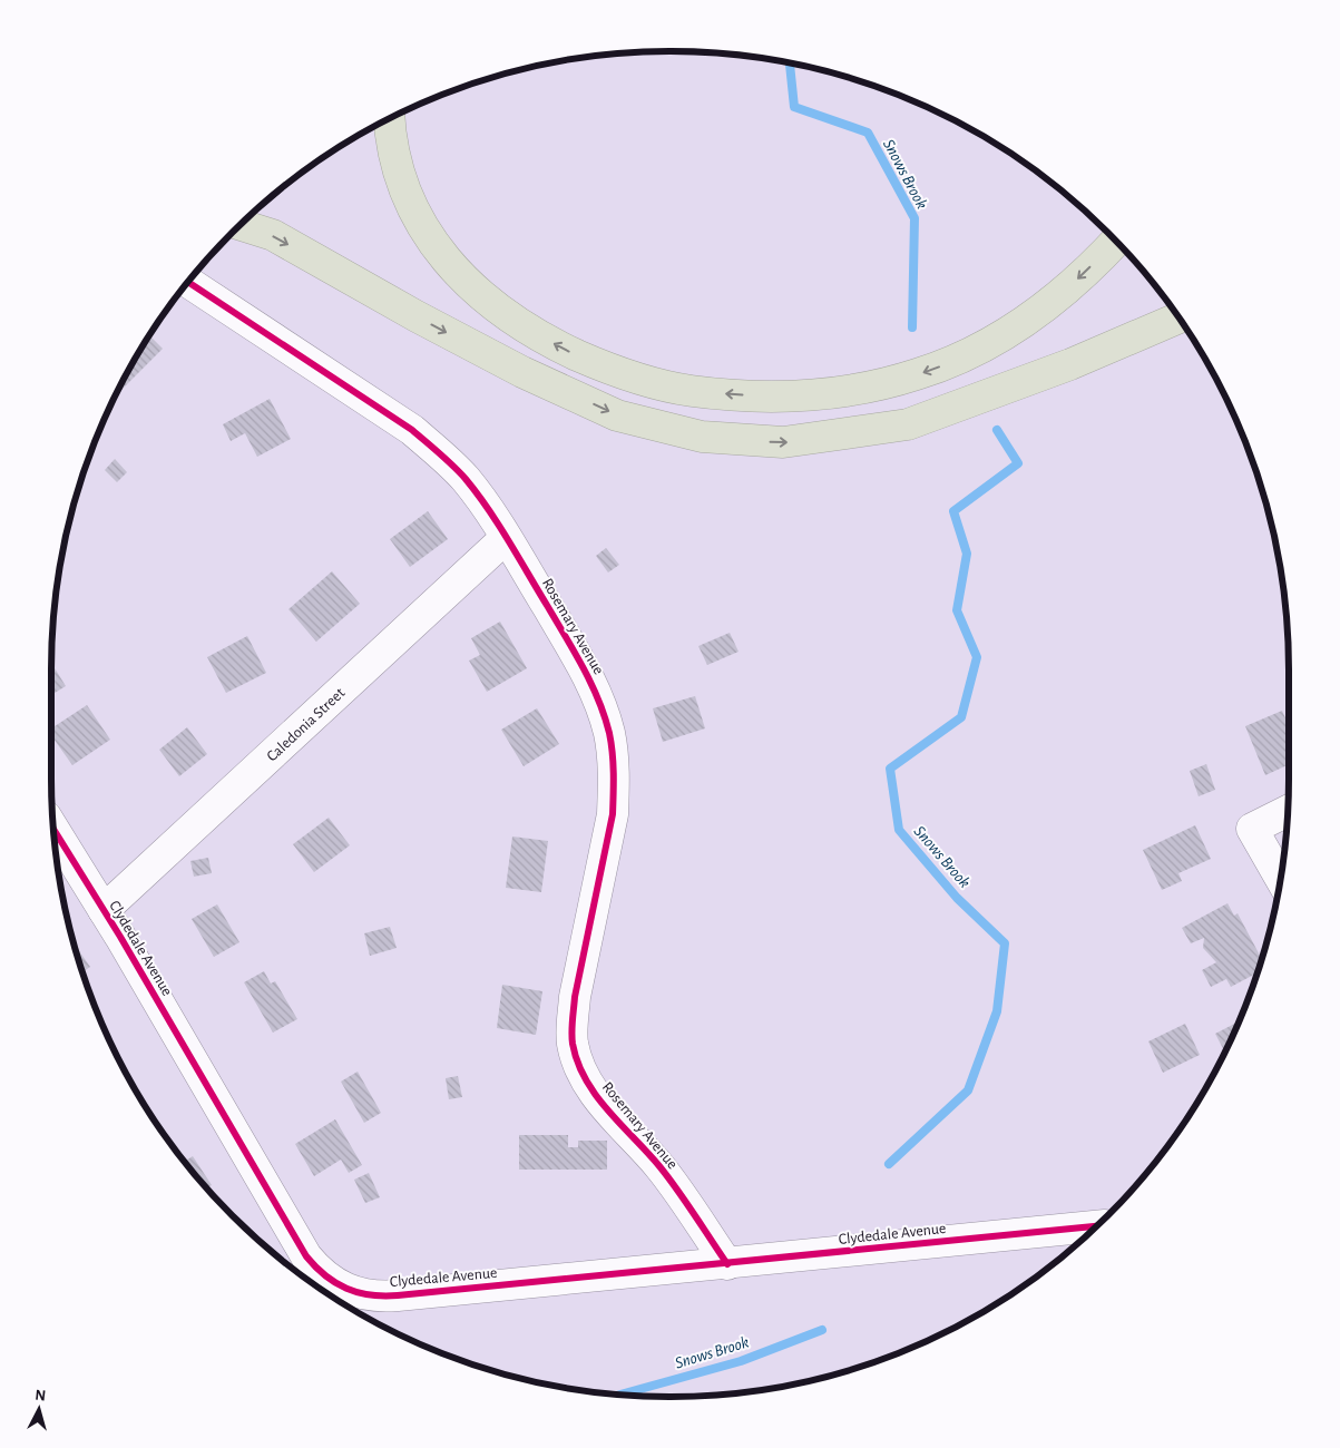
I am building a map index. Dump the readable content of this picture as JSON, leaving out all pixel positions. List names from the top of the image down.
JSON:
{
  "streets": {
    "street": ["Rosemary Avenue", "Caledonia Street", "Clydedale Avenue"]
  },
  "crossings": [
    ["Rosemary Avenue", "Caledonia Street"],
    ["Rosemary Avenue", "Clydedale Avenue"],
    ["Caledonia Street", "Clydedale Avenue"]
  ],
  "water": ["Snows Brook"],
  "north": "top"
}
